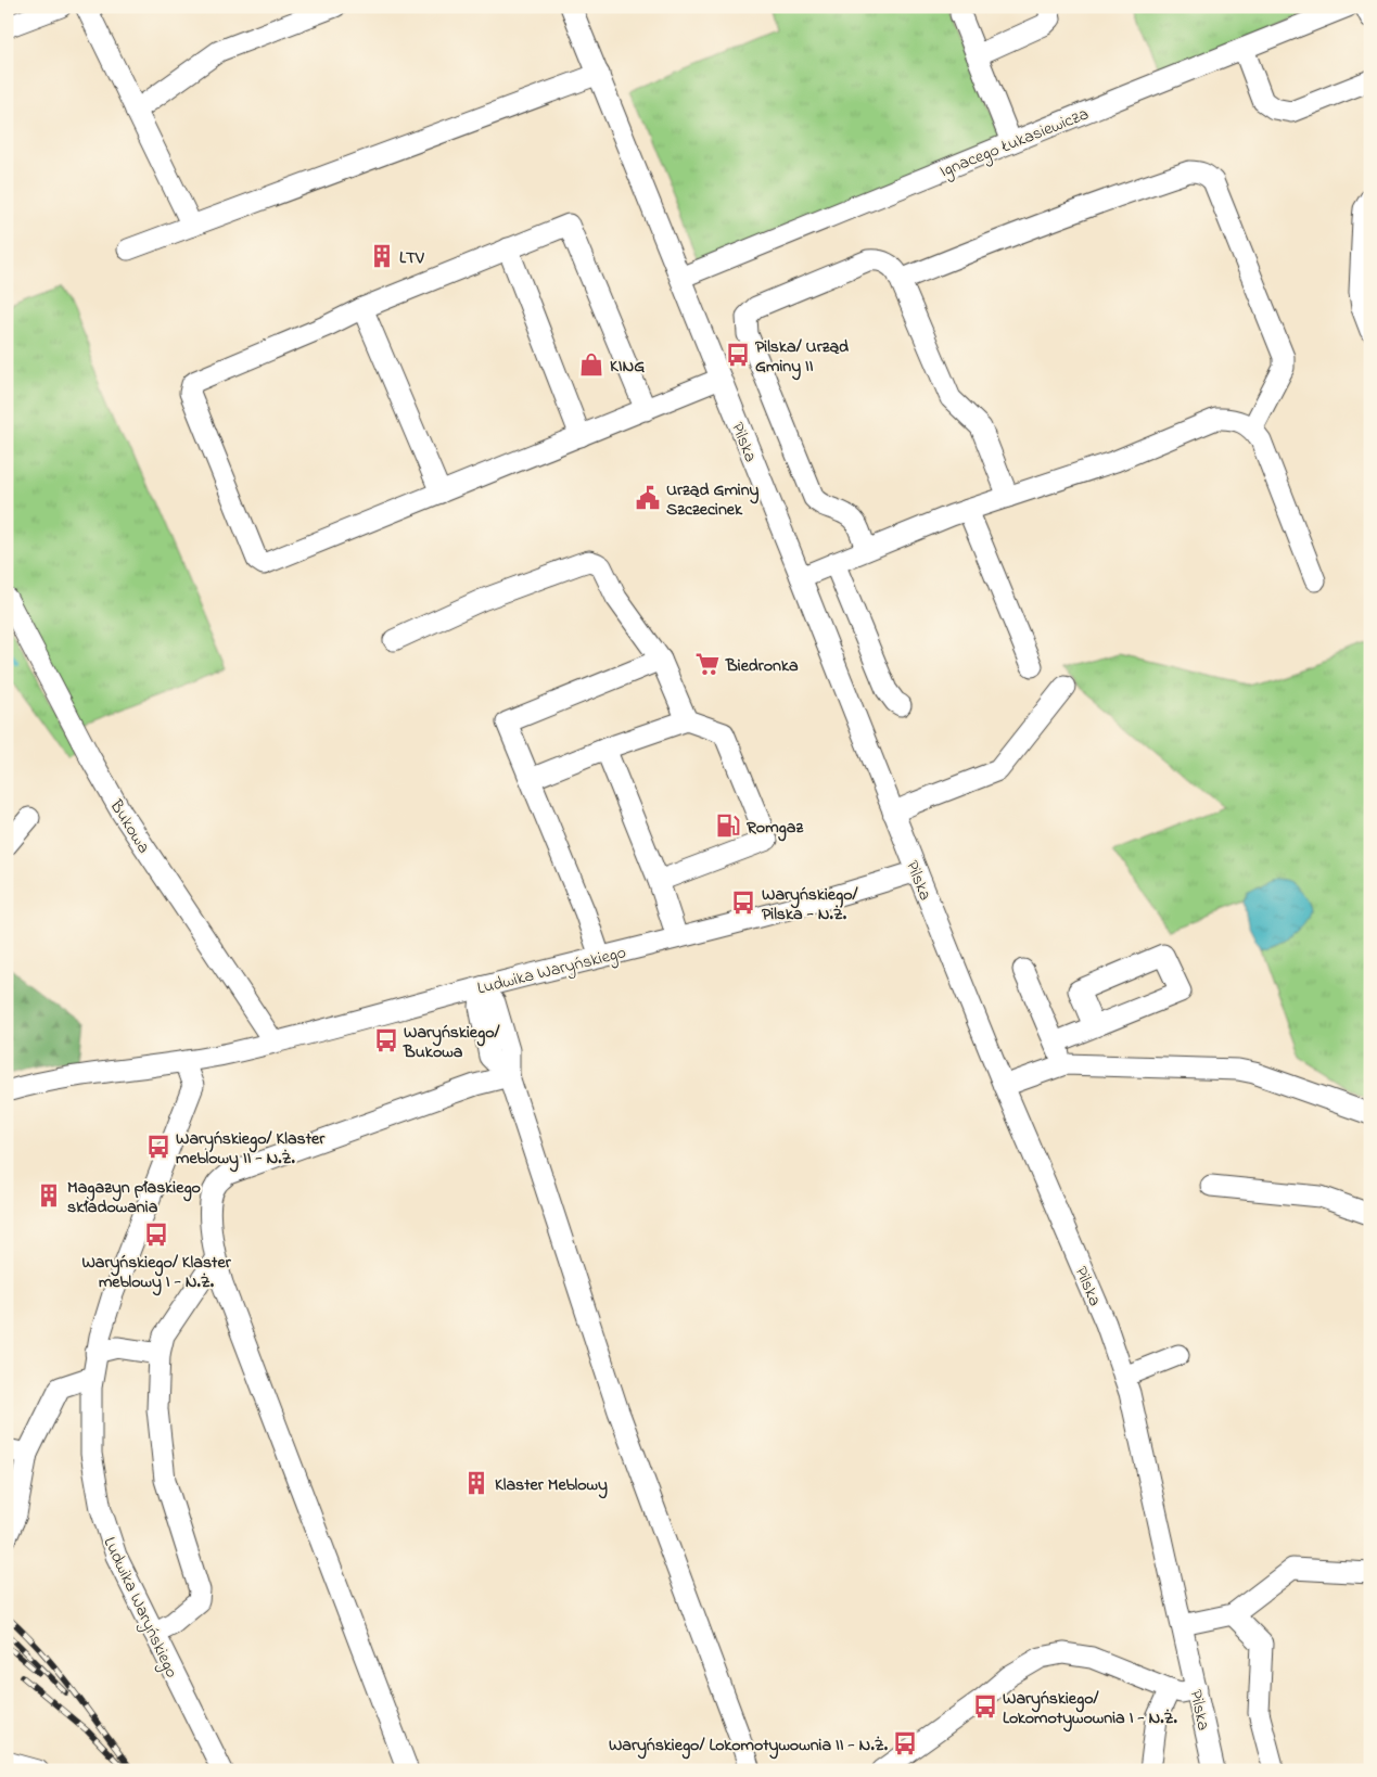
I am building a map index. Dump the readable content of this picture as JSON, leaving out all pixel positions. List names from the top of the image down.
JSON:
{
  "streets": {
    "street": [
      "Ignacego Łukasiewicza",
      "Pilska",
      "Bukowa",
      "Ludwika Waryńskiego"
    ]
  },
  "crossings": [
    ["Ignacego Łukasiewicza", "Pilska"],
    ["Pilska", "Ludwika Waryńskiego"],
    ["Bukowa", "Ludwika Waryńskiego"]
  ],
  "places": {
    "building": ["LTV", "Magazyn płaskiego składowania", "Klaster Meblowy"],
    "bus stop": [
      "Pilska/ Urząd Gminy II",
      "Waryńskiego/ Pilska - N.Ż.",
      "Waryńskiego/ Bukowa",
      "Waryńskiego/ Klaster meblowy II - N.Ż.",
      "Waryńskiego/ Klaster meblowy I - N.Ż.",
      "Waryńskiego/ Lokomotywownia I - N.Ż.",
      "Waryńskiego/ Lokomotywownia II - N.Ż."
    ],
    "shop": ["KING"],
    "public building": ["Urząd Gminy Szczecinek"],
    "supermarket": ["Biedronka"],
    "fuel station": ["Romgaz"]
  }
}
